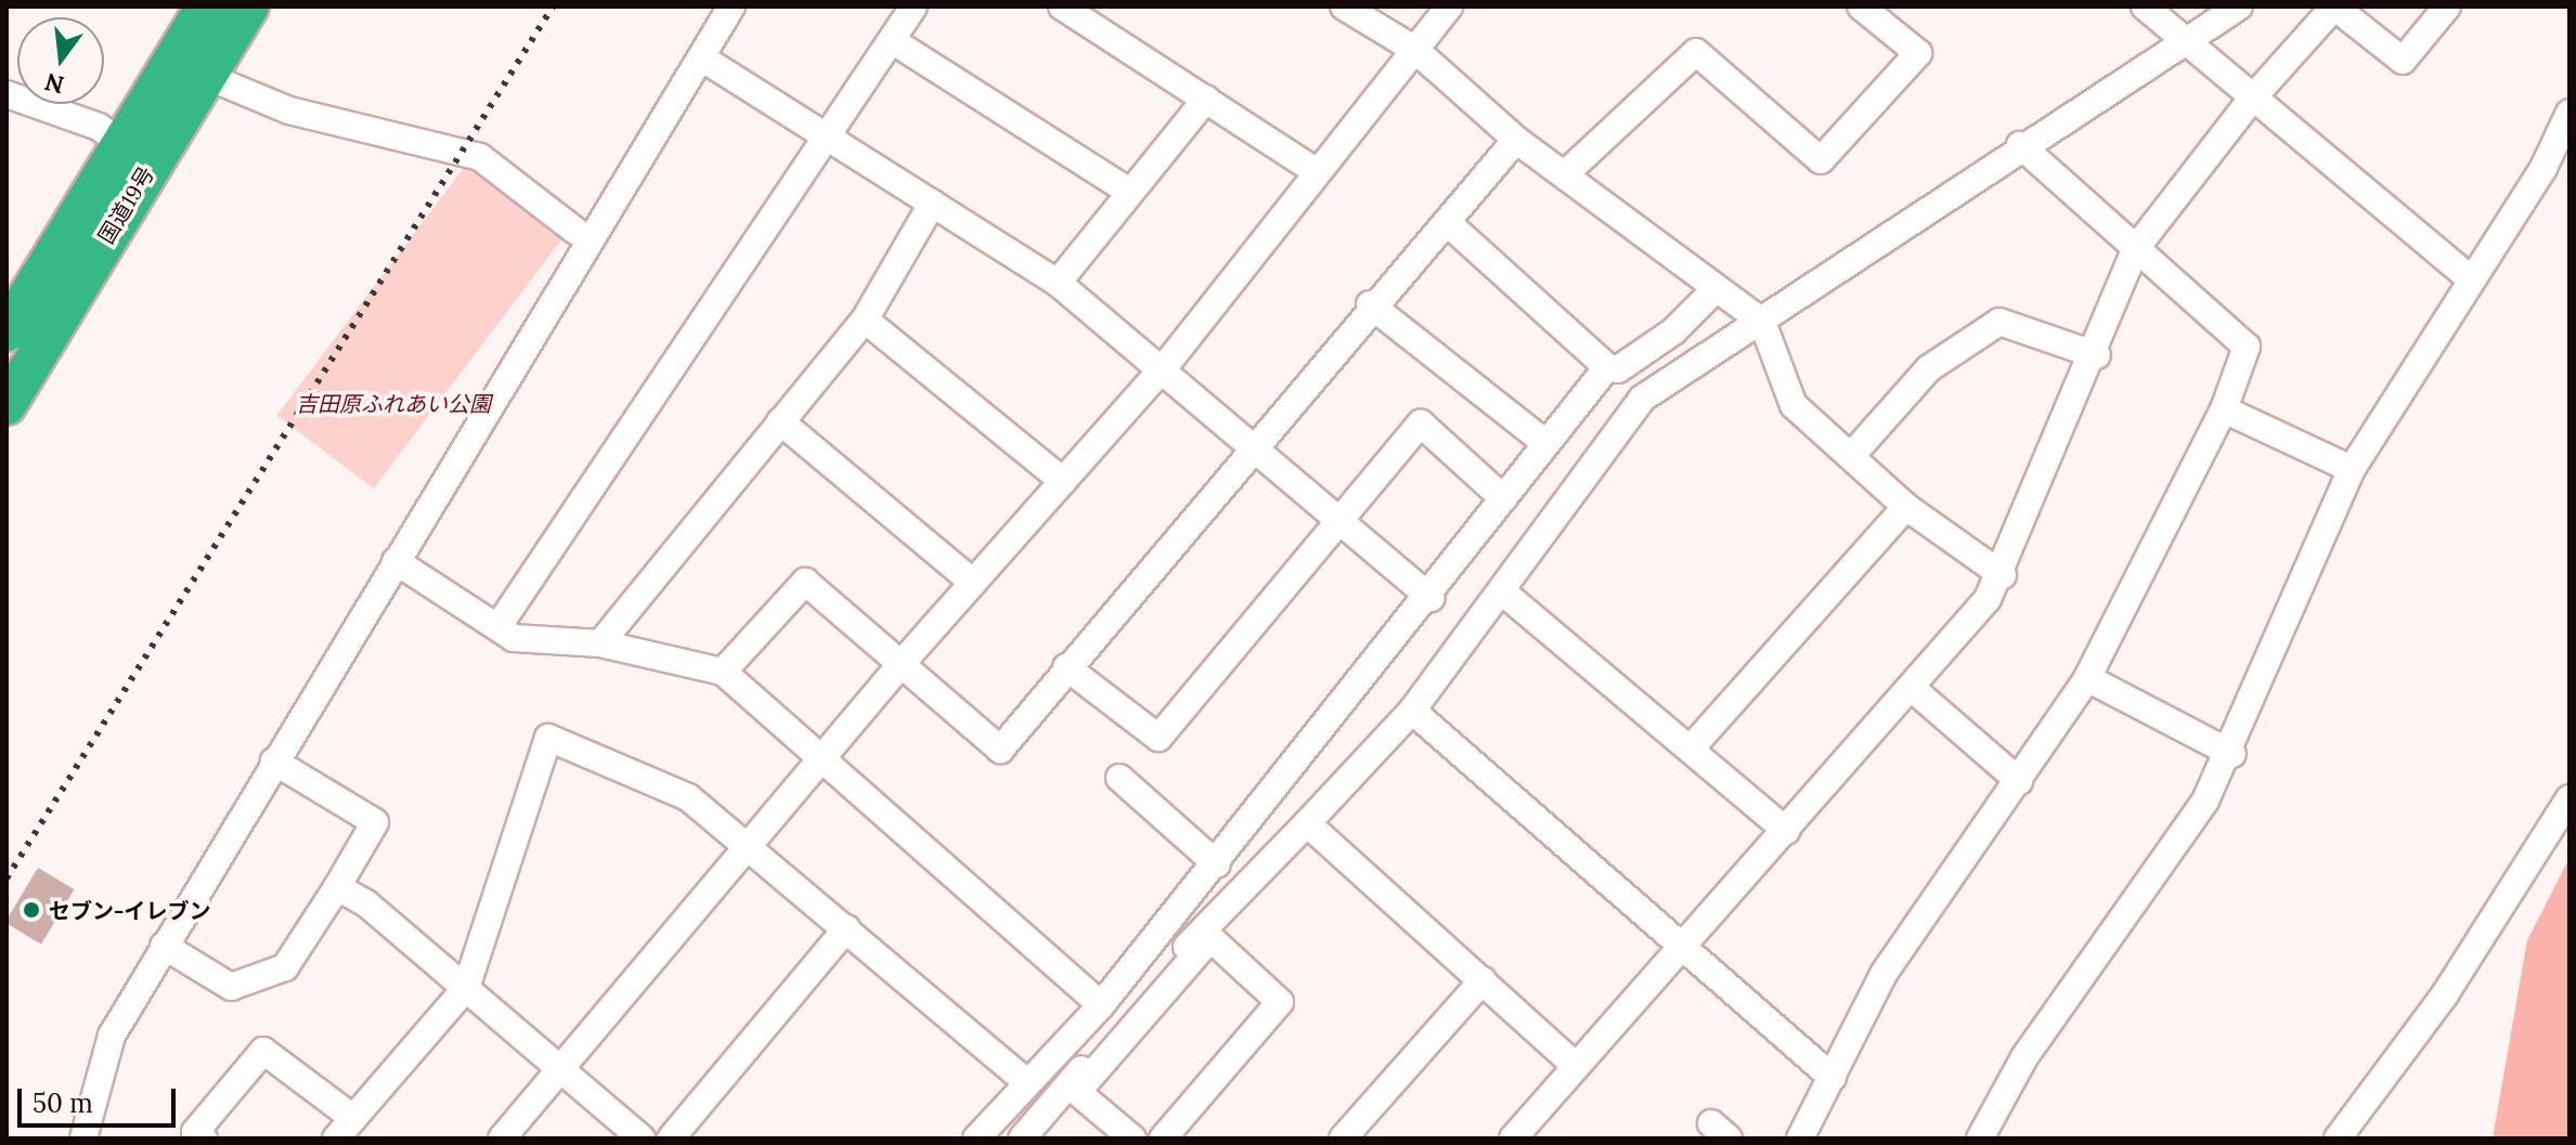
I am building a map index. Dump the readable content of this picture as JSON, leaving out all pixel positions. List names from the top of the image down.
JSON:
{
  "streets": {
    "highway": ["国道19号"]
  },
  "parks": ["吉田原ふれあい公園"],
  "places": ["セブン-イレブン"],
  "scale_bar": "50 m",
  "north": "bottom"
}
